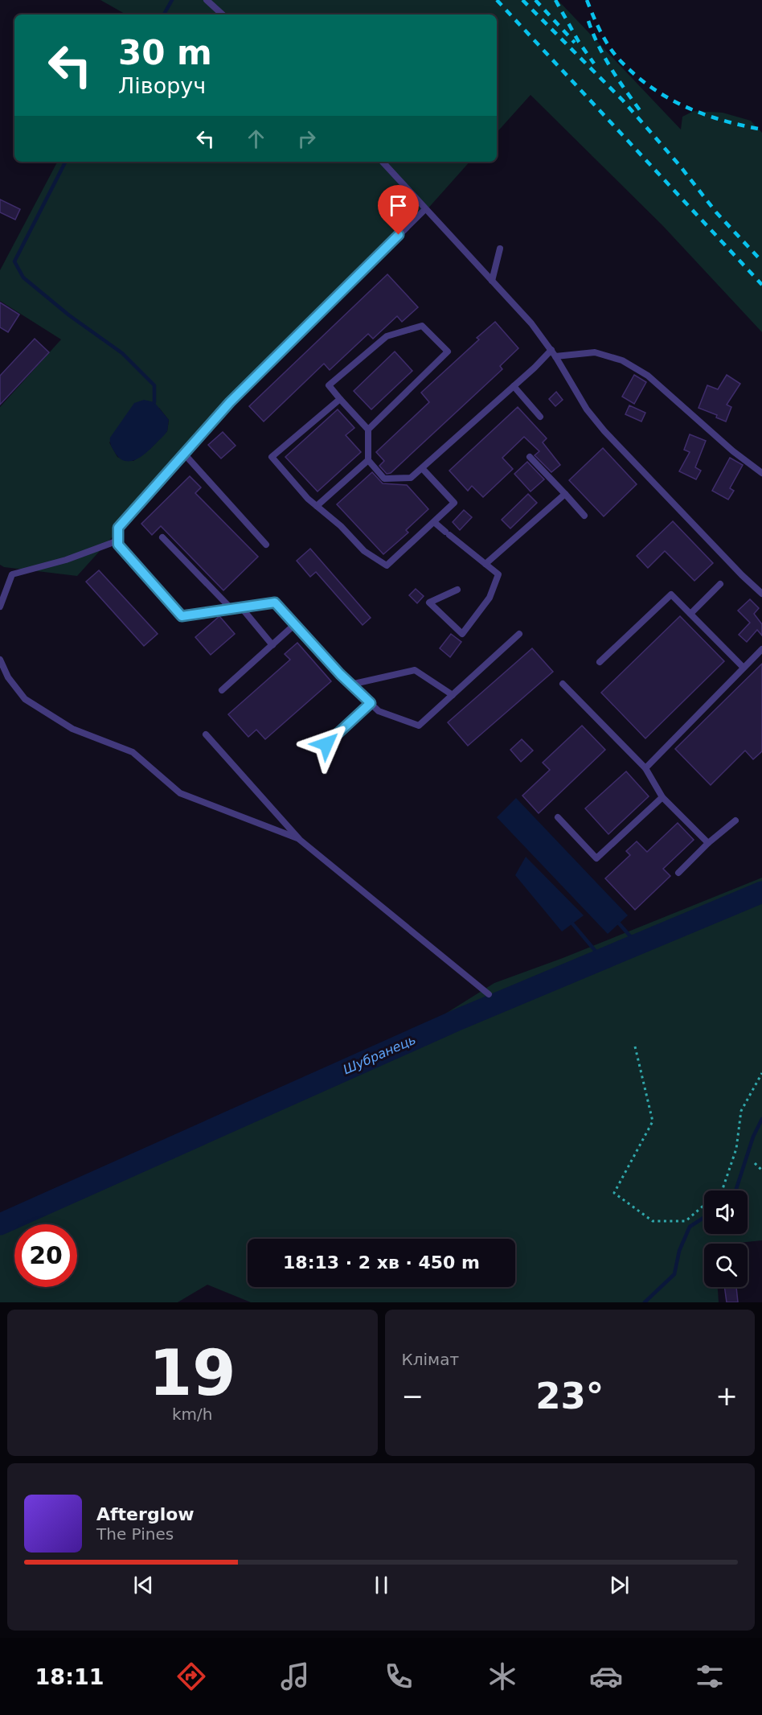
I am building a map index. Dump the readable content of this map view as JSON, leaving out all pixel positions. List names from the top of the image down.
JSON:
{
  "water": ["Шубранець"],
  "page": {
    "turn": ["30 m", "Ліворуч"],
    "limit": "20",
    "trip": "18:13 · 2 хв · 450 m",
    "tile": [
      ["19", "km/h"],
      "Клімат"
    ],
    "heat": ["−", "23°", "+"],
    "song": ["Afterglow", "The Pines"],
    "tabs": "18:11"
  }
}
